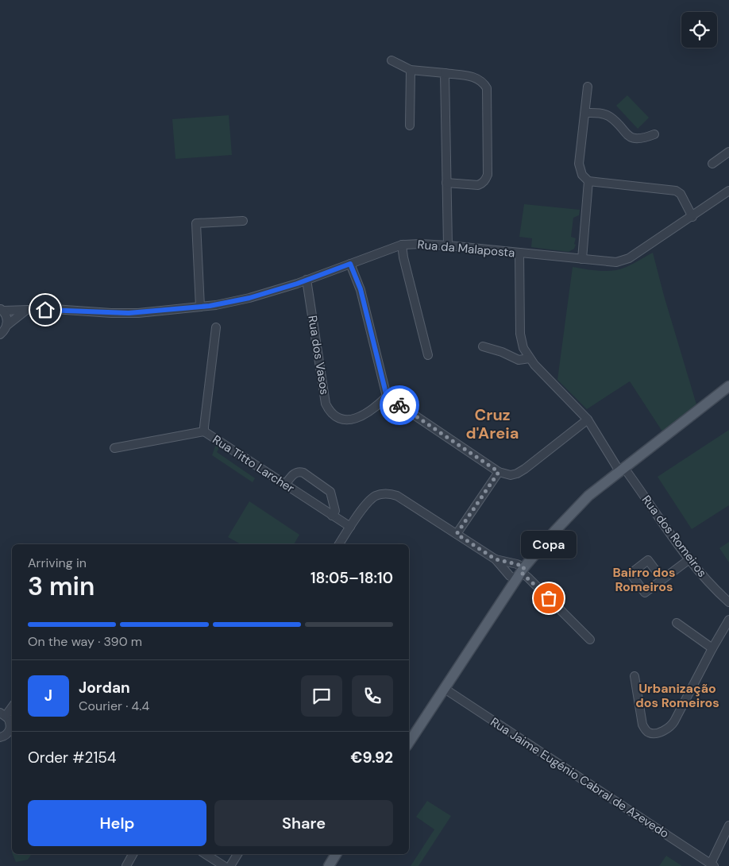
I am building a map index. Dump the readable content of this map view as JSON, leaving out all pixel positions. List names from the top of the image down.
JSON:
{
  "streets": {
    "street": [
      "Rua da Malaposta",
      "Rua dos Vasos",
      "Rua Titto Larcher",
      "Rua dos Romeiros",
      "Rua Jaime Eugénio Cabral de Azevedo"
    ]
  },
  "crossings": [
    ["Rua da Malaposta", "Rua dos Vasos"],
    ["Rua da Malaposta", "Rua dos Romeiros"]
  ],
  "districts": ["Cruz d'Areia", "Bairro dos Romeiros", "Urbanização dos Romeiros"],
  "places": ["Copa"],
  "page": {
    "bubble": "Copa",
    "heading": ["3 min", "Arriving in", "18:05–18:10"],
    "panel": [
      "Jordan",
      "Courier · 4.4",
      "Order #2154",
      "€9.92"
    ],
    "bar": "On the way · 390 m",
    "round": "J",
    "buttons": ["Help", "Share"]
  }
}
